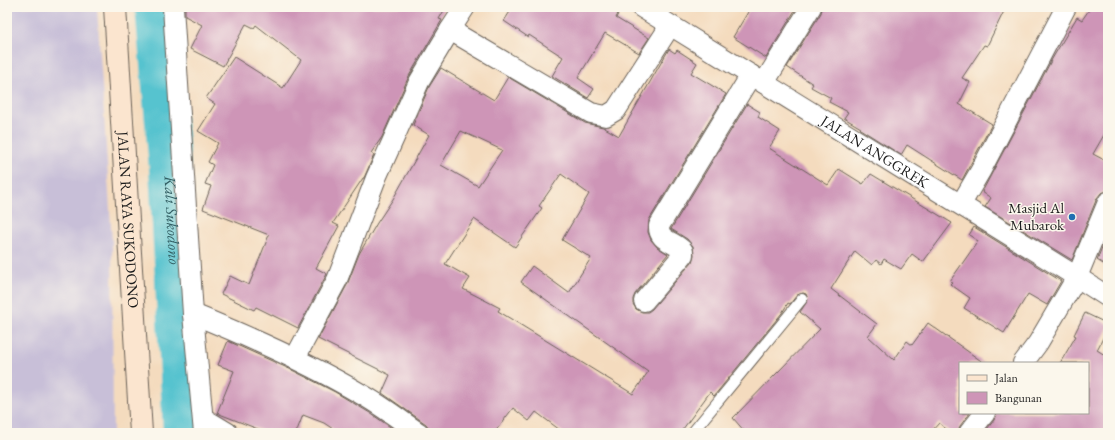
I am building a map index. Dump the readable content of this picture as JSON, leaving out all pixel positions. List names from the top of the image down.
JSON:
{
  "streets": {
    "main road": ["JALAN RAYA SUKODONO"],
    "street": ["JALAN ANGGREK"]
  },
  "water": ["Kali Sukodono"],
  "places": ["Masjid Al Mubarok"],
  "legend": ["Jalan", "Bangunan"]
}
